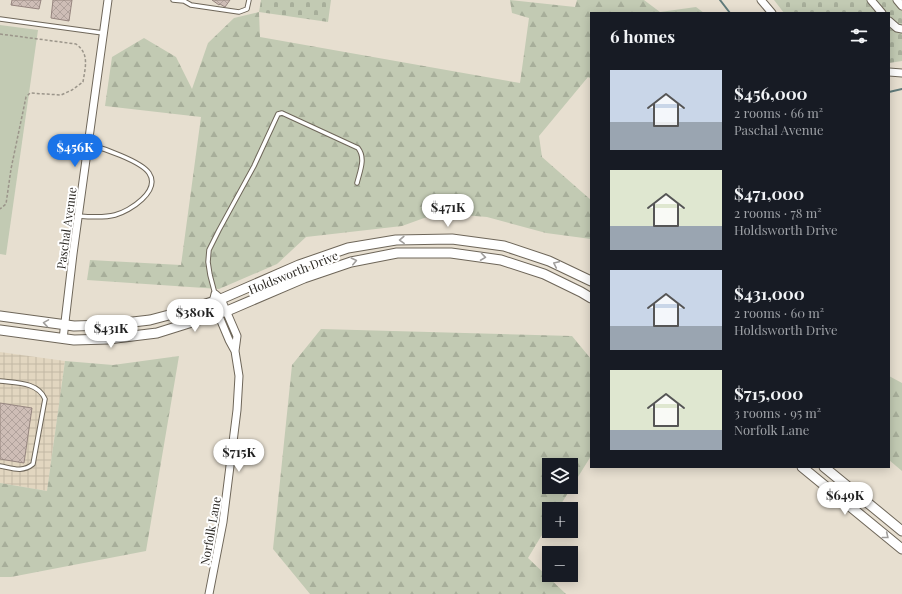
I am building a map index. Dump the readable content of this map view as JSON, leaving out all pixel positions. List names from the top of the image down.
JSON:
{
  "streets": {
    "main road": ["Holdsworth Drive"],
    "street": ["Paschal Avenue", "Norfolk Lane"]
  },
  "crossings": [
    ["Paschal Avenue", "Holdsworth Drive"],
    ["Holdsworth Drive", "Norfolk Lane"]
  ],
  "page": {
    "heading": "6 homes",
    "list": [
      {
        "name": "$456,000",
        "note": "2 rooms · 66 m² · Paschal Avenue"
      },
      {
        "name": "$471,000",
        "note": "2 rooms · 78 m² · Holdsworth Drive"
      },
      {
        "name": "$431,000",
        "note": "2 rooms · 60 m² · Holdsworth Drive"
      },
      {
        "name": "$715,000",
        "note": "3 rooms · 95 m² · Norfolk Lane"
      }
    ],
    "price": [
      "$456K",
      "$471K",
      "$380K",
      "$431K",
      "$715K",
      "$649K"
    ],
    "map_buttons": ["+", "−"]
  }
}
